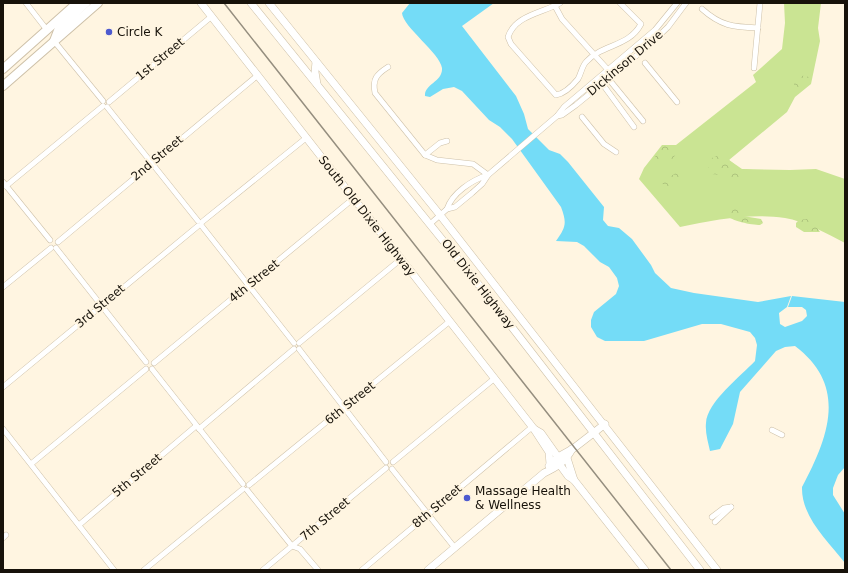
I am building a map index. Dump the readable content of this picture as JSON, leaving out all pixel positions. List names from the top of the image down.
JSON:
{
  "streets": {
    "main road": ["South Old Dixie Highway", "Old Dixie Highway"],
    "street": [
      "1st Street",
      "Dickinson Drive",
      "2nd Street",
      "4th Street",
      "3rd Street",
      "6th Street",
      "5th Street",
      "8th Street",
      "7th Street"
    ]
  },
  "crossings": [
    ["1st Street", "South Old Dixie Highway"],
    ["Dickinson Drive", "Old Dixie Highway"],
    ["2nd Street", "South Old Dixie Highway"],
    ["South Old Dixie Highway", "4th Street"],
    ["South Old Dixie Highway", "3rd Street"],
    ["South Old Dixie Highway", "6th Street"],
    ["South Old Dixie Highway", "5th Street"],
    ["South Old Dixie Highway", "8th Street"]
  ],
  "places": ["Circle K", "Massage Health & Wellness"]
}
